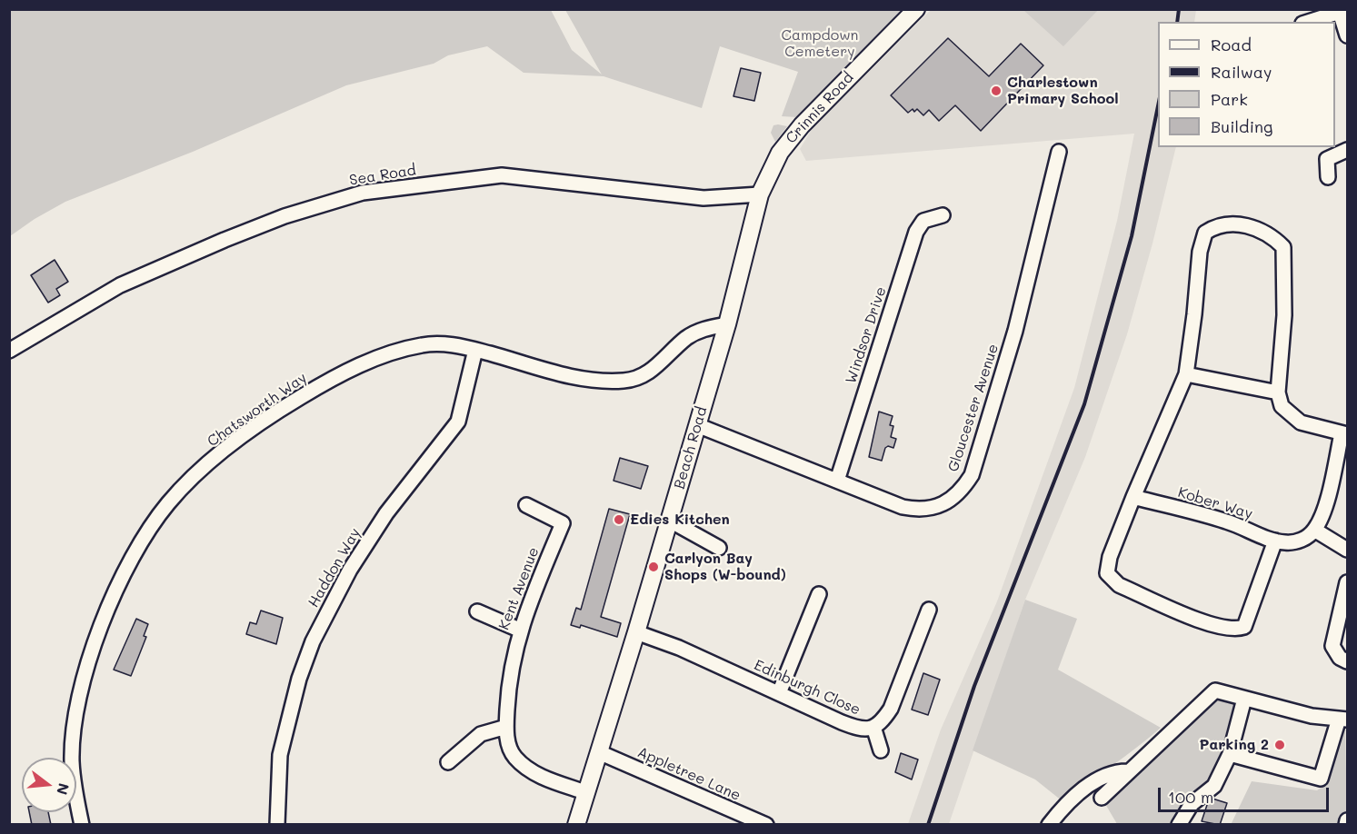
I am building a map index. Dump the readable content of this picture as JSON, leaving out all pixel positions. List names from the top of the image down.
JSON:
{
  "streets": {
    "street": [
      "Crinnis Road",
      "Sea Road",
      "Windsor Drive",
      "Gloucester Avenue",
      "Chatsworth Way",
      "Beach Road",
      "Kober Way",
      "Haddon Way",
      "Kent Avenue",
      "Edinburgh Close",
      "Appletree Lane"
    ]
  },
  "crossings": [
    ["Crinnis Road", "Sea Road"],
    ["Crinnis Road", "Beach Road"],
    ["Sea Road", "Beach Road"],
    ["Windsor Drive", "Gloucester Avenue"],
    ["Gloucester Avenue", "Beach Road"],
    ["Chatsworth Way", "Beach Road"],
    ["Chatsworth Way", "Haddon Way"],
    ["Beach Road", "Kent Avenue"],
    ["Beach Road", "Edinburgh Close"],
    ["Beach Road", "Appletree Lane"]
  ],
  "parks": ["Campdown Cemetery"],
  "places": [
    "Charlestown Primary School",
    "Edies Kitchen",
    "Carlyon Bay Shops (W-bound)",
    "Parking 2"
  ],
  "legend": [
    "Road",
    "Railway",
    "Park",
    "Building"
  ],
  "scale_bar": "100 m",
  "north": "right"
}
